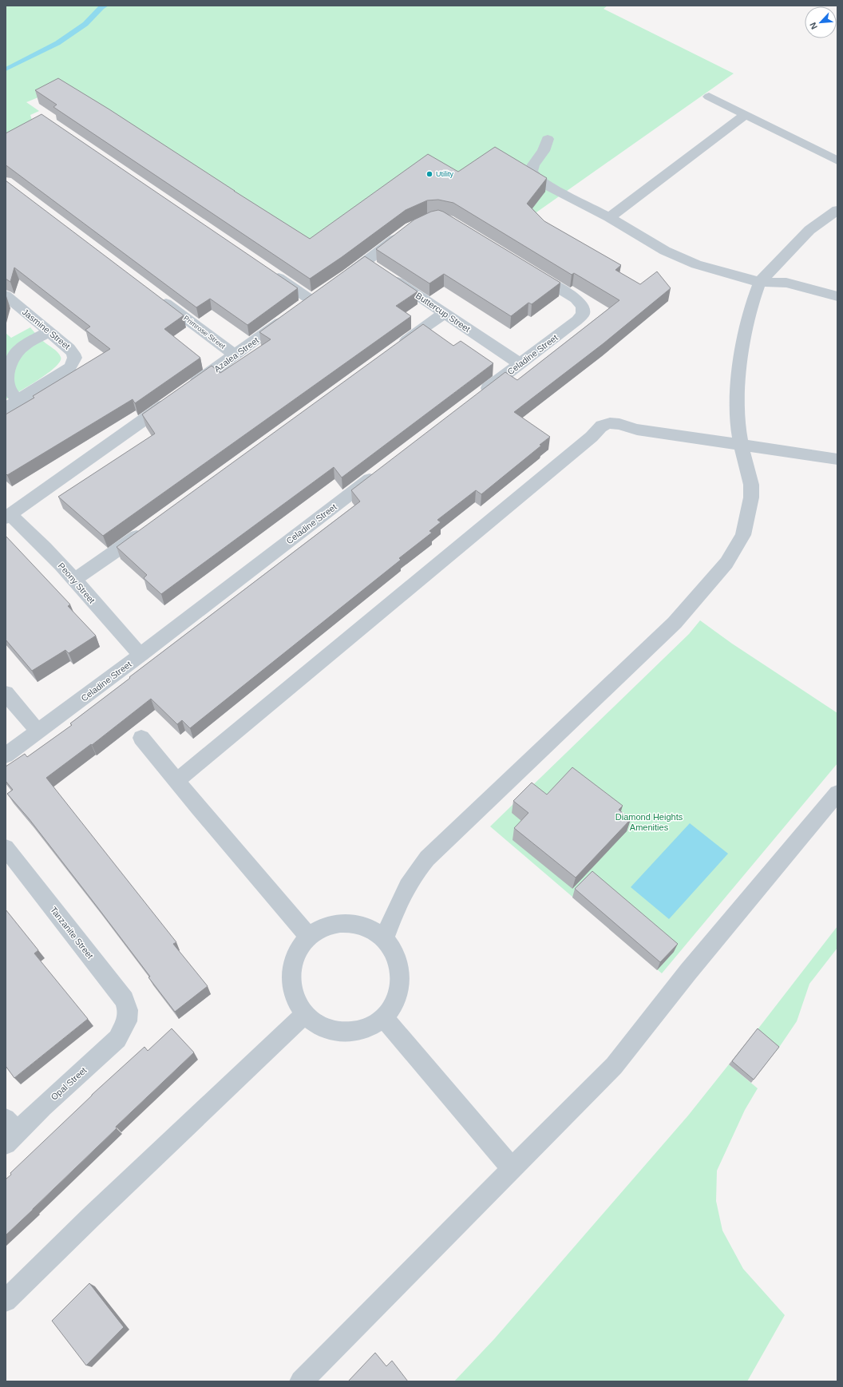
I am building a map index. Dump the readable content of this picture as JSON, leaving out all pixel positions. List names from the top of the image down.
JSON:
{
  "streets": {
    "street": [
      "Buttercup Street",
      "Jasmine Street",
      "Primrose Street",
      "Azalea Street",
      "Celadine Street",
      "Peony Street",
      "Tanzanite Street",
      "Opal Street"
    ]
  },
  "crossings": [
    ["Buttercup Street", "Celadine Street"],
    ["Primrose Street", "Azalea Street"],
    ["Azalea Street", "Peony Street"],
    ["Celadine Street", "Peony Street"],
    ["Tanzanite Street", "Opal Street"]
  ],
  "parks": ["Diamond Heights Amenities"],
  "places": ["Utility"],
  "north": "bottom left"
}
